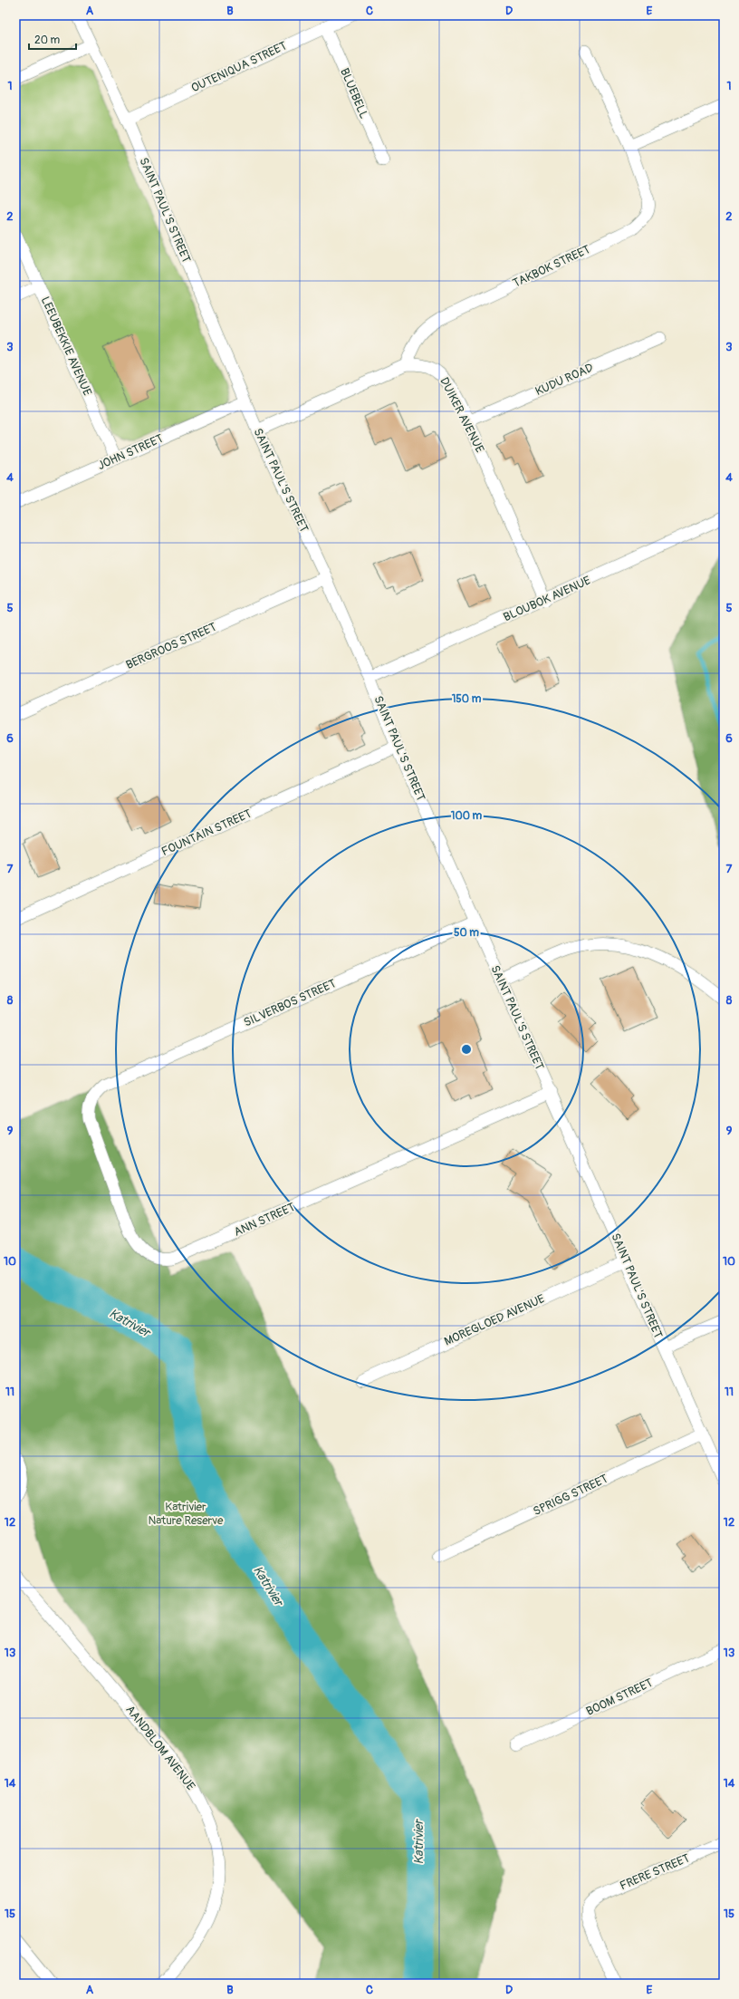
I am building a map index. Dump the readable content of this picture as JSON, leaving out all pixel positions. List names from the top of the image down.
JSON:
{
  "streets": {
    "street": [
      "OUTENIQUA STREET",
      "BLUEBELL",
      "SAINT PAUL'S STREET",
      "TAKBOK STREET",
      "LEEUBEKKIE AVENUE",
      "KUDU ROAD",
      "DUIKER AVENUE",
      "JOHN STREET",
      "BLOUBOK AVENUE",
      "BERGROOS STREET",
      "FOUNTAIN STREET",
      "SILVERBOS STREET",
      "ANN STREET",
      "MOREGLOED AVENUE",
      "SPRIGG STREET",
      "BOOM STREET",
      "AANDBLOM AVENUE",
      "FRERE STREET"
    ]
  },
  "crossings": [
    ["OUTENIQUA STREET", "BLUEBELL"],
    ["OUTENIQUA STREET", "SAINT PAUL'S STREET"],
    ["SAINT PAUL'S STREET", "DUIKER AVENUE"],
    ["SAINT PAUL'S STREET", "JOHN STREET"],
    ["SAINT PAUL'S STREET", "BLOUBOK AVENUE"],
    ["SAINT PAUL'S STREET", "BERGROOS STREET"],
    ["SAINT PAUL'S STREET", "FOUNTAIN STREET"],
    ["SAINT PAUL'S STREET", "SILVERBOS STREET"],
    ["SAINT PAUL'S STREET", "ANN STREET"],
    ["SAINT PAUL'S STREET", "MOREGLOED AVENUE"],
    ["SAINT PAUL'S STREET", "SPRIGG STREET"],
    ["TAKBOK STREET", "DUIKER AVENUE"],
    ["LEEUBEKKIE AVENUE", "JOHN STREET"],
    ["KUDU ROAD", "DUIKER AVENUE"],
    ["DUIKER AVENUE", "BLOUBOK AVENUE"],
    ["SILVERBOS STREET", "ANN STREET"]
  ],
  "water": ["Katrivier"],
  "parks": ["Katrivier Nature Reserve"],
  "scale_bar": "20 m",
  "grid": {
    "columns": [
      "A",
      "B",
      "C",
      "D",
      "E"
    ],
    "rows": [
      "1",
      "2",
      "3",
      "4",
      "5",
      "6",
      "7",
      "8",
      "9",
      "10",
      "11",
      "12",
      "13",
      "14",
      "15"
    ]
  },
  "rings": ["150 m", "100 m", "50 m"]
}
